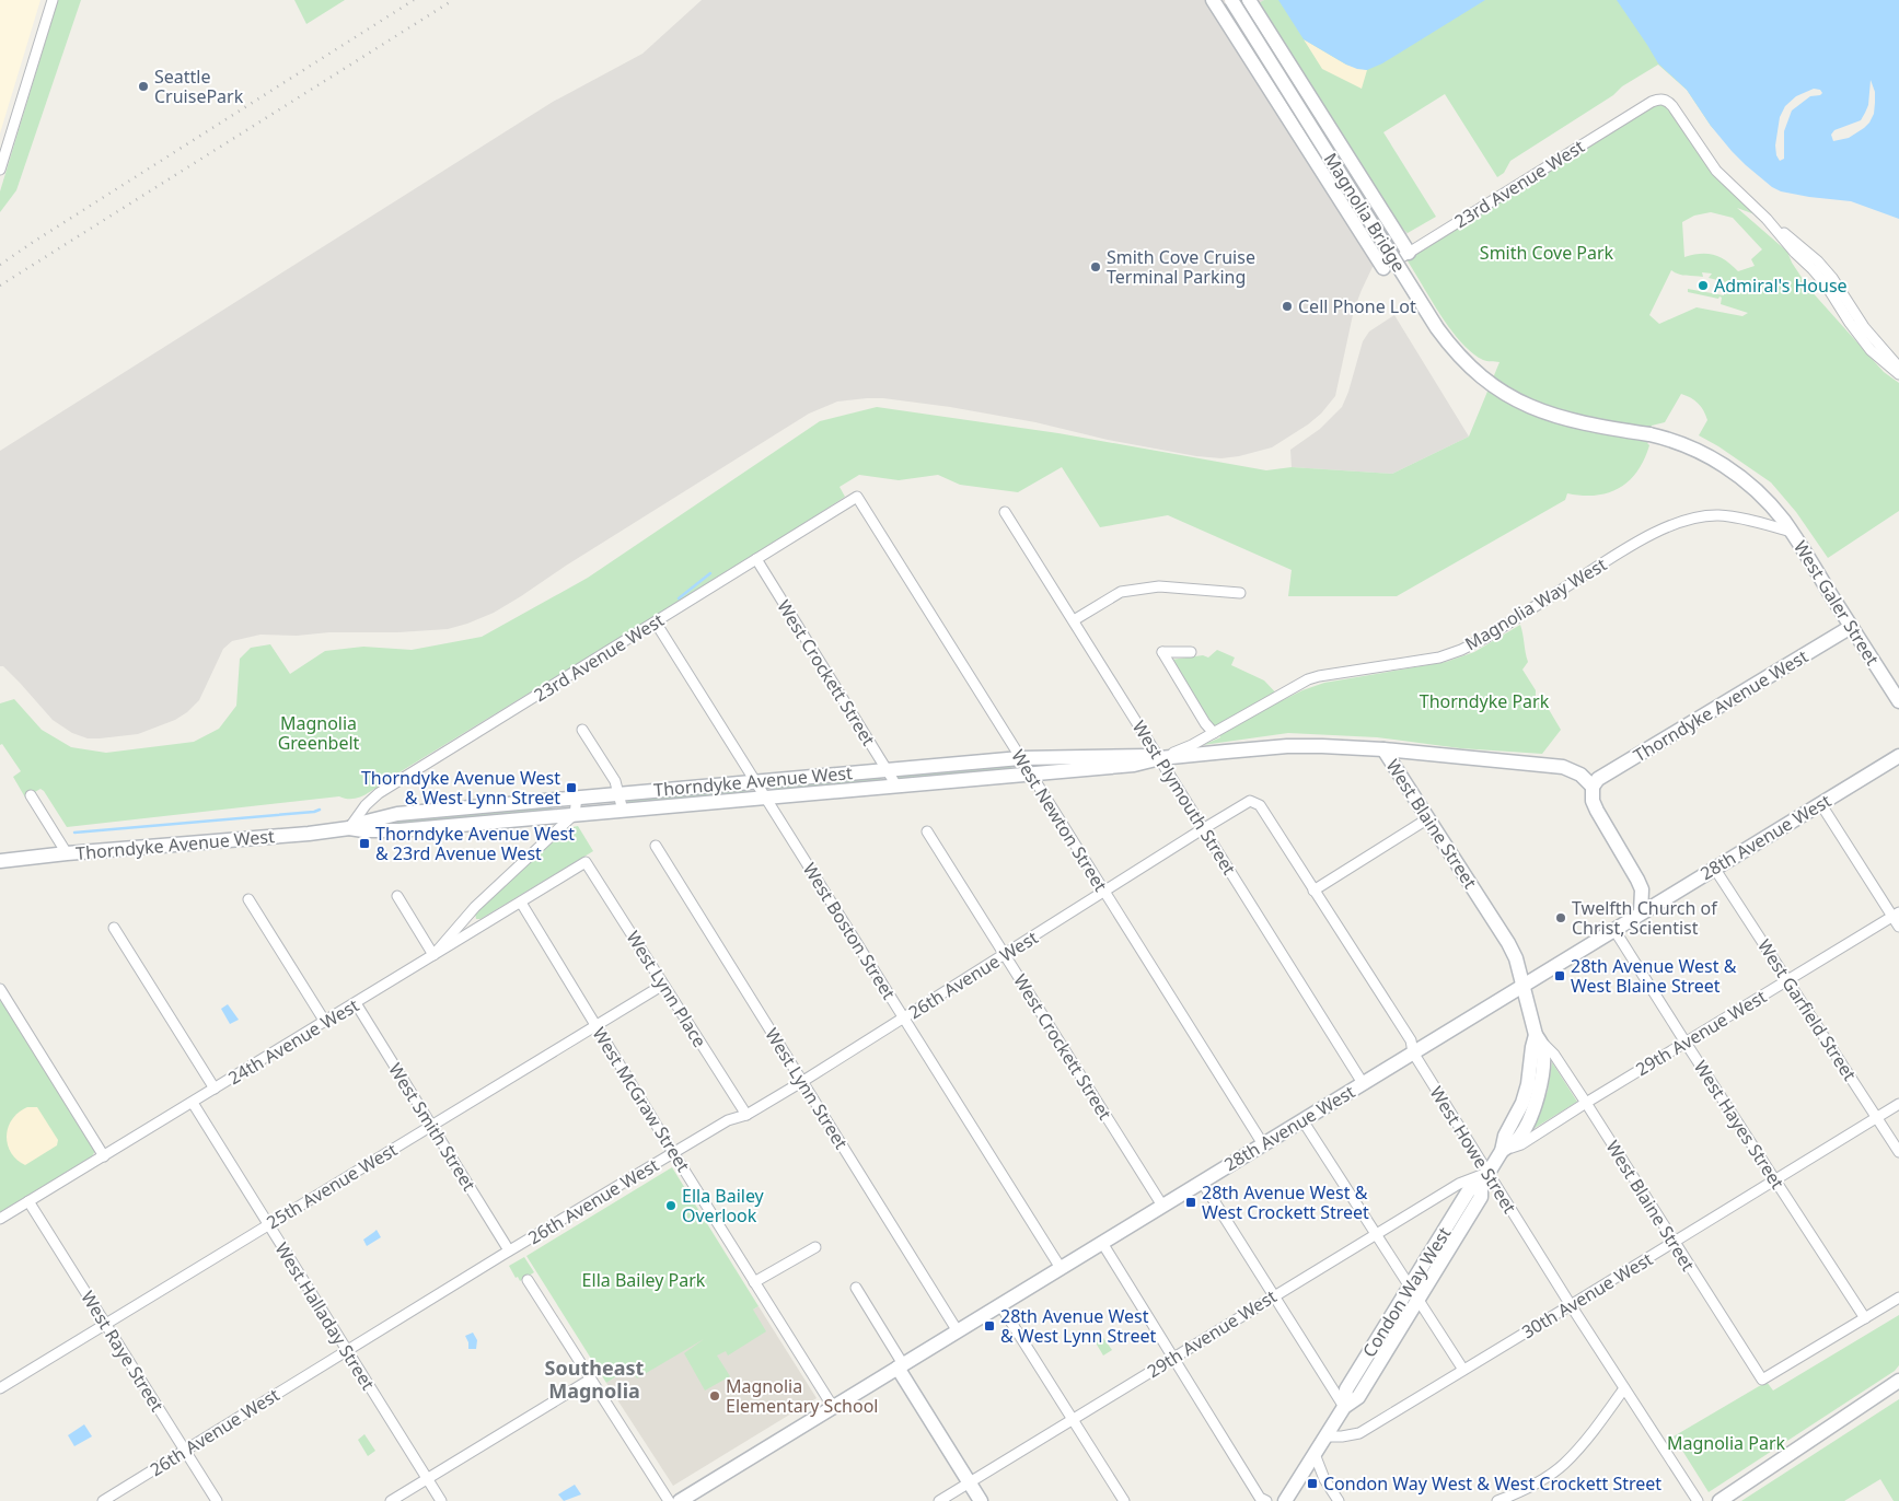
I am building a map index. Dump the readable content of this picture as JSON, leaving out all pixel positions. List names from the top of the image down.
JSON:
{
  "streets": {
    "main road": [
      "Magnolia Bridge",
      "West Galer Street",
      "Thorndyke Avenue West",
      "West Blaine Street",
      "28th Avenue West",
      "Condon Way West"
    ],
    "street": [
      "23rd Avenue West",
      "Magnolia Way West",
      "West Crockett Street",
      "West Plymouth Street",
      "West Newton Street",
      "West Boston Street",
      "26th Avenue West",
      "West Lynn Place",
      "West Garfield Street",
      "29th Avenue West",
      "24th Avenue West",
      "West Lynn Street",
      "West McGraw Street",
      "West Hayes Street",
      "West Smith Street",
      "West Howe Street",
      "25th Avenue West",
      "30th Avenue West",
      "West Halladay Street",
      "West Raye Street"
    ]
  },
  "crossings": [
    ["23rd Avenue West", "West Crockett Street"],
    ["23rd Avenue West", "Thorndyke Avenue West"],
    ["23rd Avenue West", "West Newton Street"],
    ["23rd Avenue West", "West Boston Street"],
    ["Magnolia Bridge", "West Galer Street"],
    ["Magnolia Bridge", "Magnolia Way West"],
    ["West Galer Street", "Magnolia Way West"],
    ["West Galer Street", "Thorndyke Avenue West"],
    ["Magnolia Way West", "Thorndyke Avenue West"],
    ["Magnolia Way West", "West Plymouth Street"],
    ["West Crockett Street", "Thorndyke Avenue West"],
    ["West Crockett Street", "28th Avenue West"],
    ["West Crockett Street", "26th Avenue West"],
    ["Thorndyke Avenue West", "West Plymouth Street"],
    ["Thorndyke Avenue West", "West Newton Street"],
    ["Thorndyke Avenue West", "West Blaine Street"],
    ["Thorndyke Avenue West", "West Boston Street"],
    ["West Plymouth Street", "28th Avenue West"],
    ["West Plymouth Street", "26th Avenue West"],
    ["West Newton Street", "28th Avenue West"],
    ["West Newton Street", "26th Avenue West"],
    ["West Blaine Street", "28th Avenue West"],
    ["West Blaine Street", "29th Avenue West"],
    ["West Blaine Street", "West Hayes Street"],
    ["West Blaine Street", "Condon Way West"],
    ["West Blaine Street", "30th Avenue West"],
    ["28th Avenue West", "West Boston Street"],
    ["28th Avenue West", "West Garfield Street"],
    ["28th Avenue West", "West Lynn Street"],
    ["28th Avenue West", "West McGraw Street"],
    ["28th Avenue West", "West Hayes Street"],
    ["28th Avenue West", "West Howe Street"],
    ["28th Avenue West", "Condon Way West"],
    ["West Boston Street", "26th Avenue West"],
    ["26th Avenue West", "West Lynn Place"],
    ["26th Avenue West", "West Lynn Street"],
    ["26th Avenue West", "West McGraw Street"],
    ["26th Avenue West", "West Smith Street"],
    ["26th Avenue West", "West Howe Street"],
    ["26th Avenue West", "West Halladay Street"],
    ["26th Avenue West", "West Raye Street"],
    ["West Lynn Place", "24th Avenue West"],
    ["West Lynn Place", "25th Avenue West"],
    ["West Garfield Street", "29th Avenue West"],
    ["West Garfield Street", "30th Avenue West"],
    ["29th Avenue West", "West Hayes Street"],
    ["29th Avenue West", "West Howe Street"],
    ["29th Avenue West", "Condon Way West"],
    ["24th Avenue West", "West McGraw Street"],
    ["24th Avenue West", "West Smith Street"],
    ["24th Avenue West", "West Halladay Street"],
    ["24th Avenue West", "West Raye Street"],
    ["West McGraw Street", "25th Avenue West"],
    ["West Hayes Street", "30th Avenue West"],
    ["West Smith Street", "25th Avenue West"],
    ["West Howe Street", "Condon Way West"],
    ["West Howe Street", "30th Avenue West"],
    ["25th Avenue West", "West Halladay Street"],
    ["25th Avenue West", "West Raye Street"],
    ["Condon Way West", "30th Avenue West"]
  ],
  "districts": ["Southeast Magnolia"],
  "parks": [
    "Smith Cove Park",
    "Thorndyke Park",
    "Magnolia Greenbelt",
    "Ella Bailey Park",
    "Magnolia Park"
  ],
  "places": {
    "other": [
      "Seattle CruisePark",
      "Smith Cove Cruise Terminal Parking",
      "Admiral's House",
      "Cell Phone Lot",
      "Twelfth Church of Christ, Scientist",
      "Ella Bailey Overlook",
      "Magnolia Elementary School"
    ],
    "transit": [
      "Thorndyke Avenue West & West Lynn Street",
      "Thorndyke Avenue West & 23rd Avenue West",
      "28th Avenue West & West Blaine Street",
      "28th Avenue West & West Crockett Street",
      "28th Avenue West & West Lynn Street",
      "Condon Way West & West Crockett Street"
    ]
  }
}
